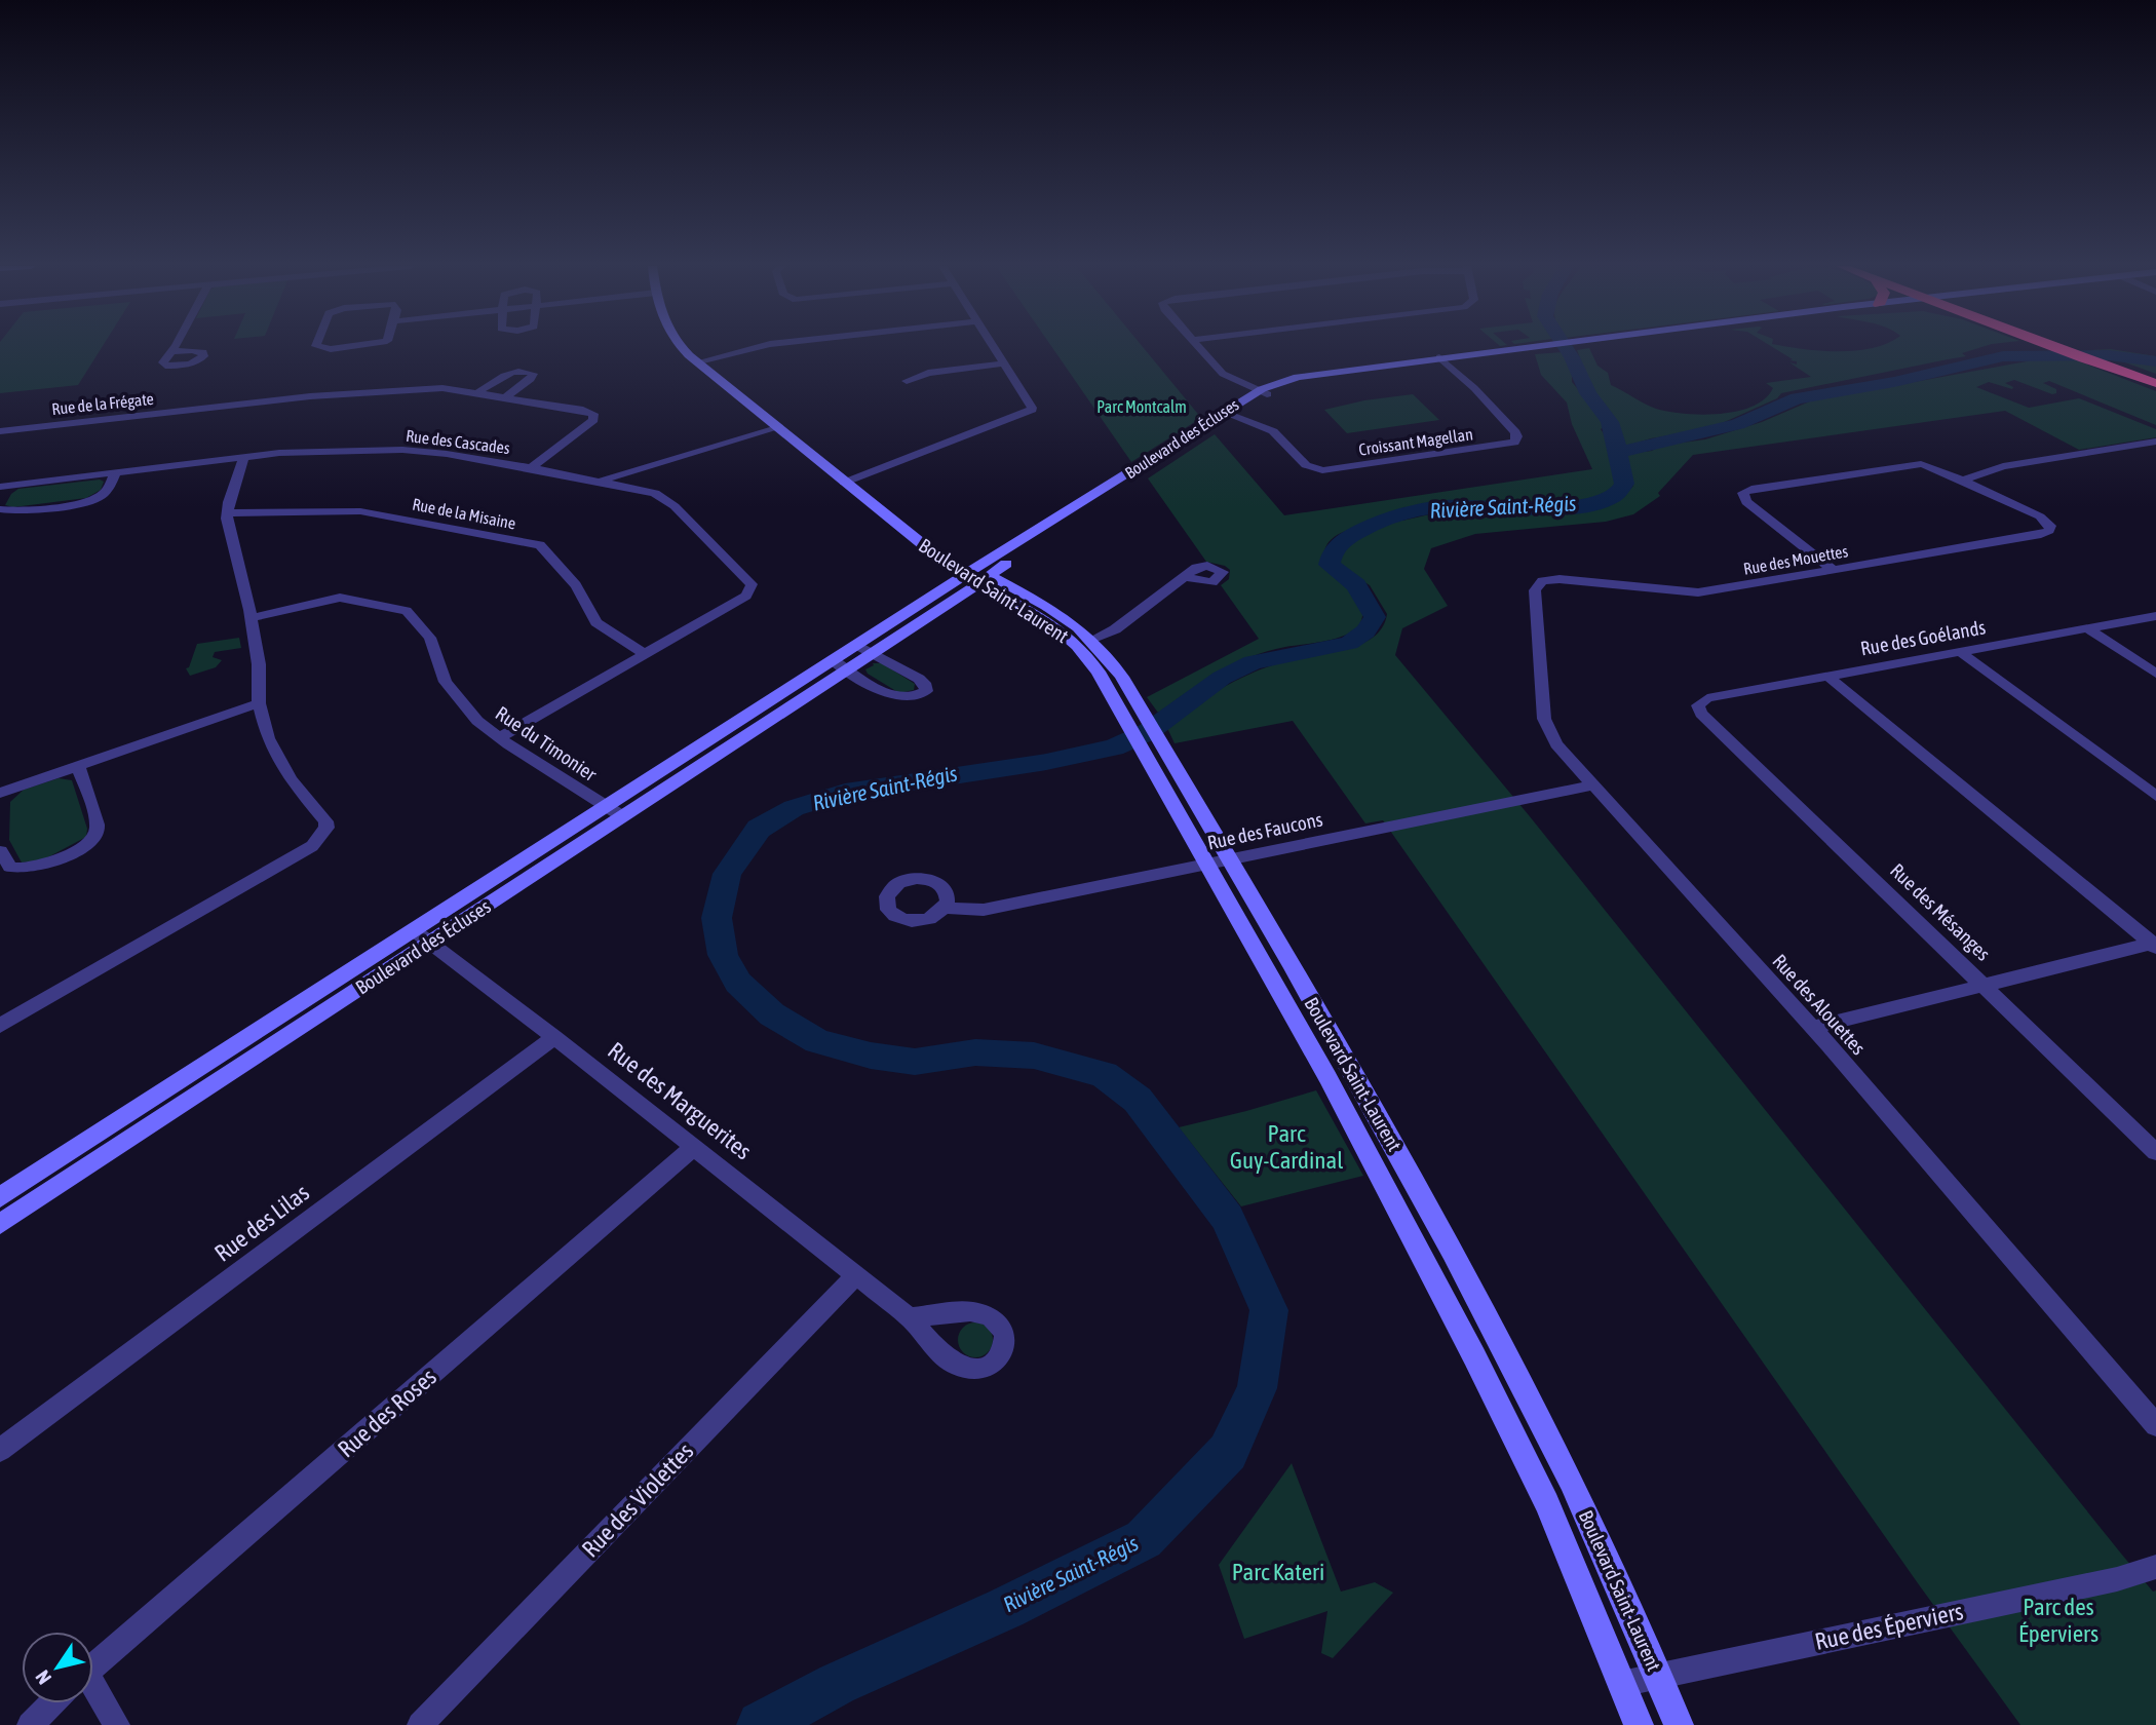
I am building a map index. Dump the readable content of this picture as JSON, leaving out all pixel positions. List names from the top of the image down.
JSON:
{
  "streets": {
    "street": [
      "Rue de la Frégate",
      "Boulevard des Écluses",
      "Rue des Cascades",
      "Croissant Magellan",
      "Rue de la Misaine",
      "Rue des Mouettes",
      "Boulevard Saint-Laurent",
      "Rue des Goélands",
      "Rue du Timonier",
      "Rue des Faucons",
      "Rue des Mésanges",
      "Rue des Alouettes",
      "Rue des Marguerites",
      "Rue des Lilas",
      "Rue des Roses",
      "Rue des Violettes",
      "Rue des Éperviers"
    ]
  },
  "crossings": [
    ["Rue de la Frégate", "Rue des Cascades"],
    ["Boulevard des Écluses", "Croissant Magellan"],
    ["Boulevard des Écluses", "Boulevard Saint-Laurent"],
    ["Boulevard des Écluses", "Rue du Timonier"],
    ["Boulevard des Écluses", "Rue des Marguerites"],
    ["Rue des Cascades", "Rue de la Misaine"],
    ["Rue des Mouettes", "Rue des Alouettes"],
    ["Boulevard Saint-Laurent", "Rue des Faucons"],
    ["Boulevard Saint-Laurent", "Rue des Éperviers"],
    ["Rue des Goélands", "Rue des Mésanges"],
    ["Rue des Faucons", "Rue des Alouettes"],
    ["Rue des Marguerites", "Rue des Lilas"],
    ["Rue des Marguerites", "Rue des Roses"],
    ["Rue des Marguerites", "Rue des Violettes"]
  ],
  "water": ["Rivière Saint-Régis"],
  "parks": [
    "Parc Montcalm",
    "Parc Guy-Cardinal",
    "Parc Kateri",
    "Parc des Éperviers"
  ],
  "north": "bottom left"
}
